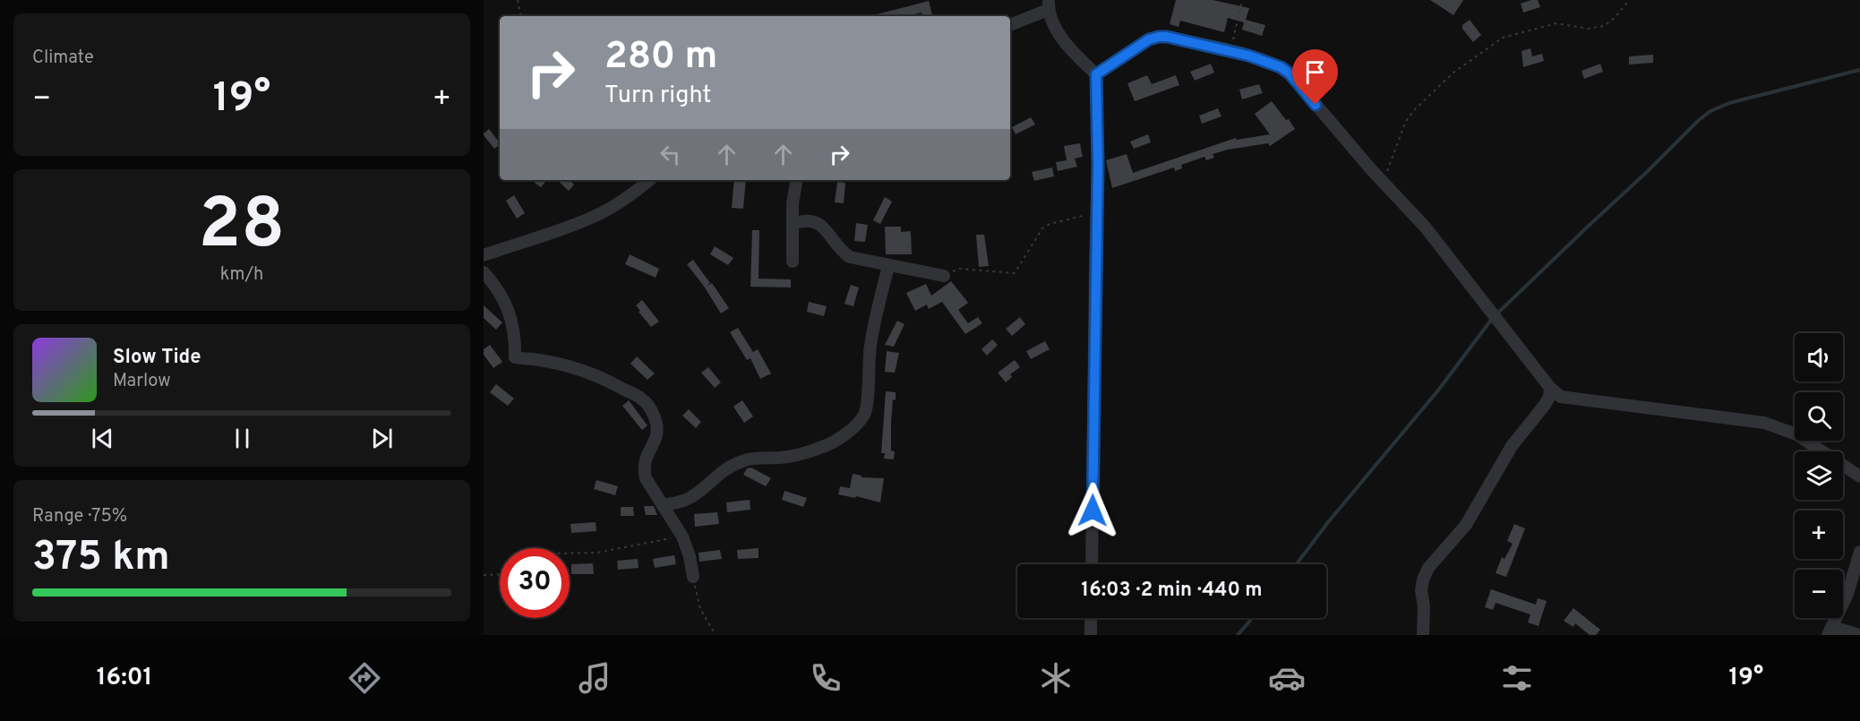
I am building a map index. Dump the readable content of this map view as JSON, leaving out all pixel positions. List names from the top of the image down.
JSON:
{
  "page": {
    "tile": [
      "Climate",
      ["28", "km/h"],
      ["Range · 75%", "375 km"]
    ],
    "turn": ["280 m", "Turn right"],
    "heat": ["−", "19°", "+"],
    "map_buttons": ["+", "−"],
    "song": ["Slow Tide", "Marlow"],
    "limit": "30",
    "trip": "16:03 · 2 min · 440 m",
    "tabs": ["16:01", "19°"]
  }
}
